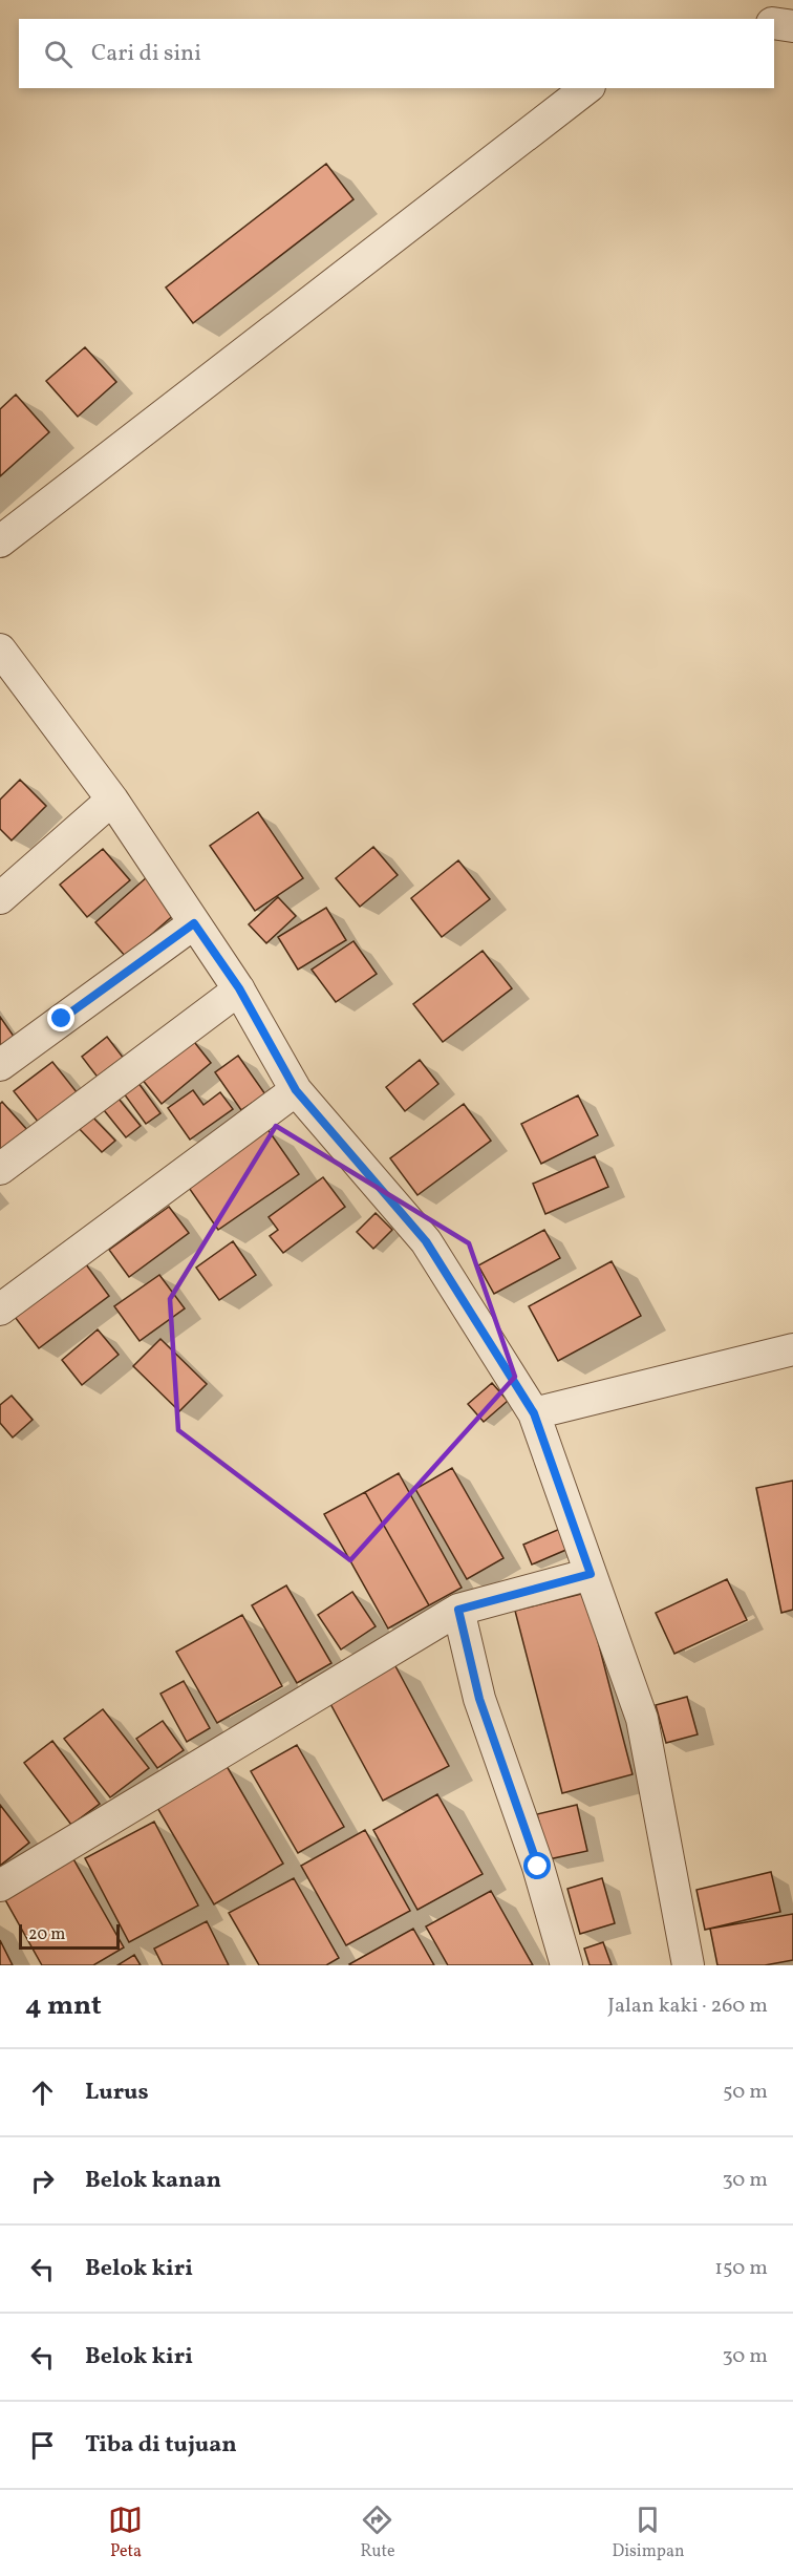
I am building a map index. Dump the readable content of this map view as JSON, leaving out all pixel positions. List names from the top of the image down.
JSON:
{
  "scale_bar": "20 m",
  "page": {
    "search": "Cari di sini",
    "scale": "20 m",
    "heading": ["4 mnt", "Jalan kaki · 260 m"],
    "list": [
      ["Lurus", "50 m"],
      ["Belok kanan", "30 m"],
      ["Belok kiri", "150 m"],
      ["Belok kiri", "30 m"],
      "Tiba di tujuan"
    ],
    "nav": ["Peta", "Rute", "Disimpan"]
  }
}
